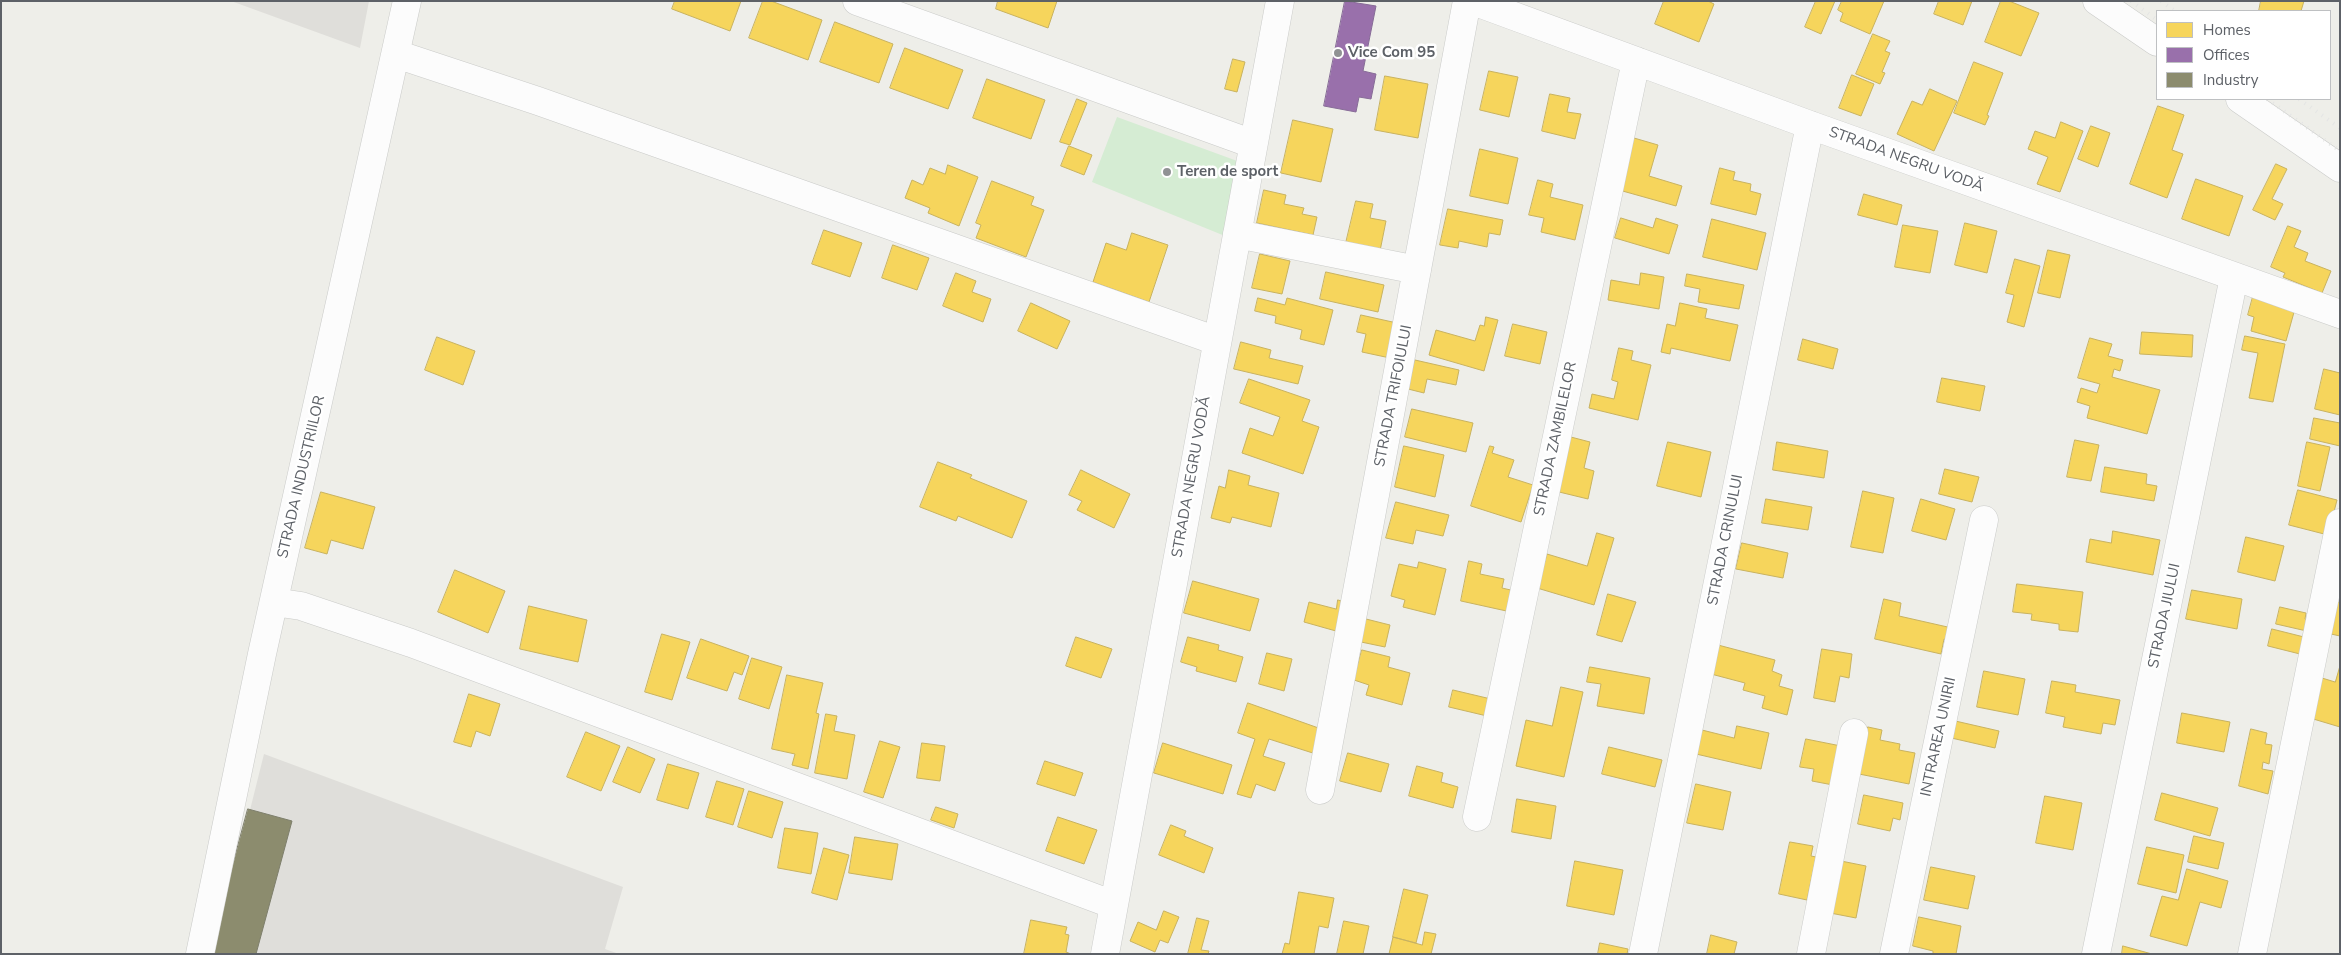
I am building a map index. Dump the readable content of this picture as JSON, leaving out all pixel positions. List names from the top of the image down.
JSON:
{
  "streets": {
    "street": [
      "STRADA NEGRU VODĂ",
      "STRADA TRIFOIULUI",
      "STRADA ZAMBILELOR",
      "STRADA INDUSTRIILOR",
      "STRADA CRINULUI",
      "STRADA JIULUI",
      "INTRAREA UNIRII"
    ]
  },
  "crossings": [
    ["STRADA NEGRU VODĂ", "STRADA ZAMBILELOR"],
    ["STRADA NEGRU VODĂ", "STRADA CRINULUI"],
    ["STRADA NEGRU VODĂ", "STRADA JIULUI"]
  ],
  "places": ["Vice Com 95", "Teren de sport"],
  "legend": ["Homes", "Offices", "Industry"]
}
